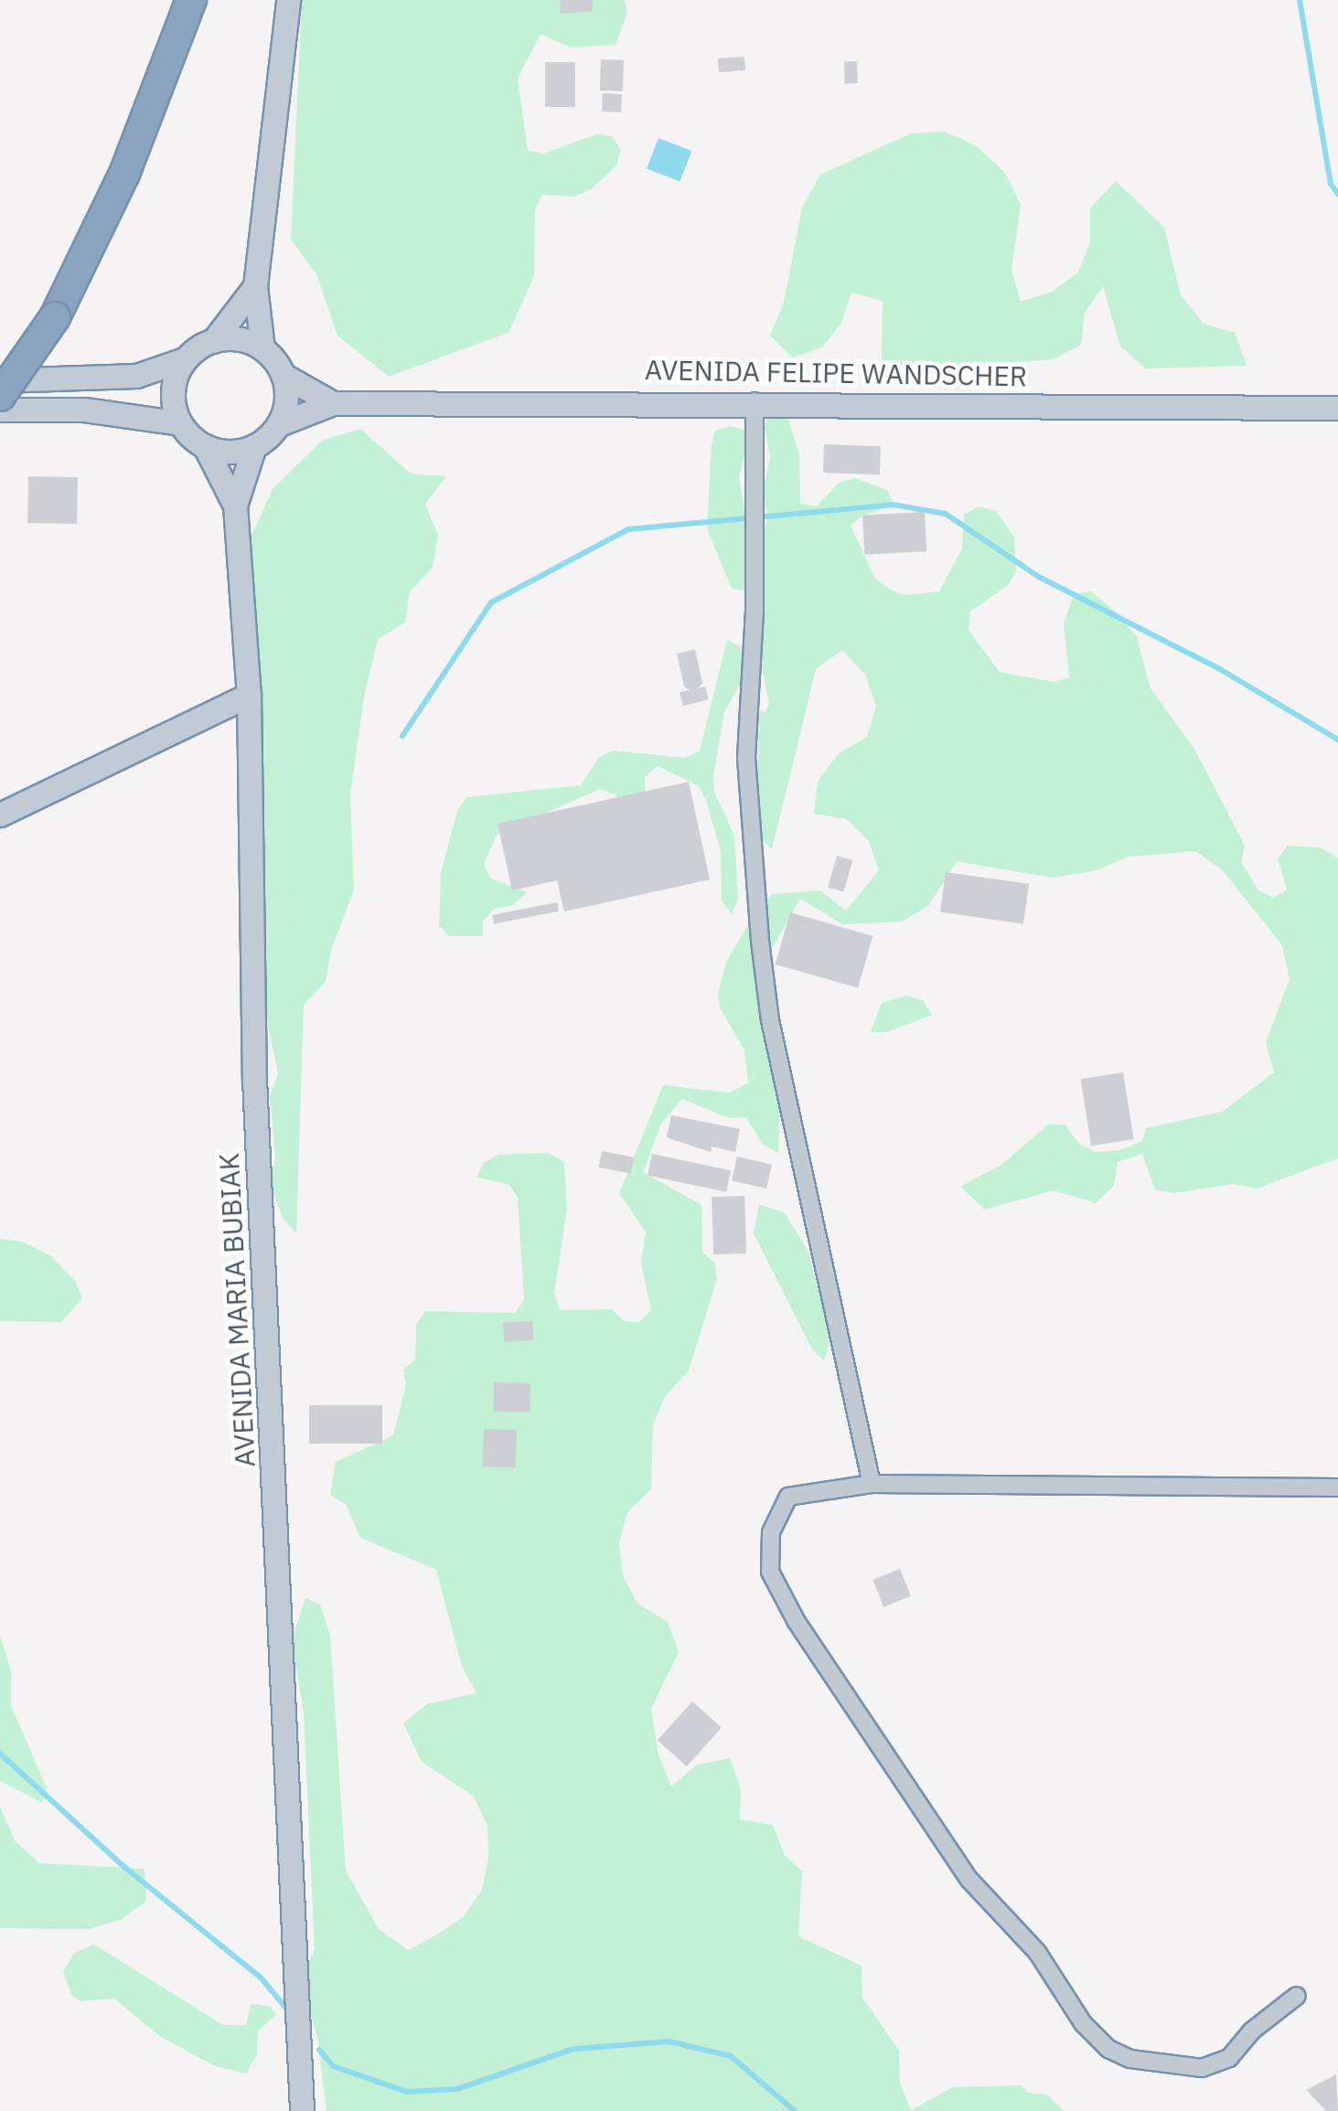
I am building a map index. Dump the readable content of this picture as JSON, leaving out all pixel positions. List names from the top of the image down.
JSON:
{
  "streets": {
    "street": ["AVENIDA FELIPE WANDSCHER", "AVENIDA MARIA BUBIAK"]
  },
  "crossings": [
    ["AVENIDA FELIPE WANDSCHER", "AVENIDA MARIA BUBIAK"]
  ]
}
